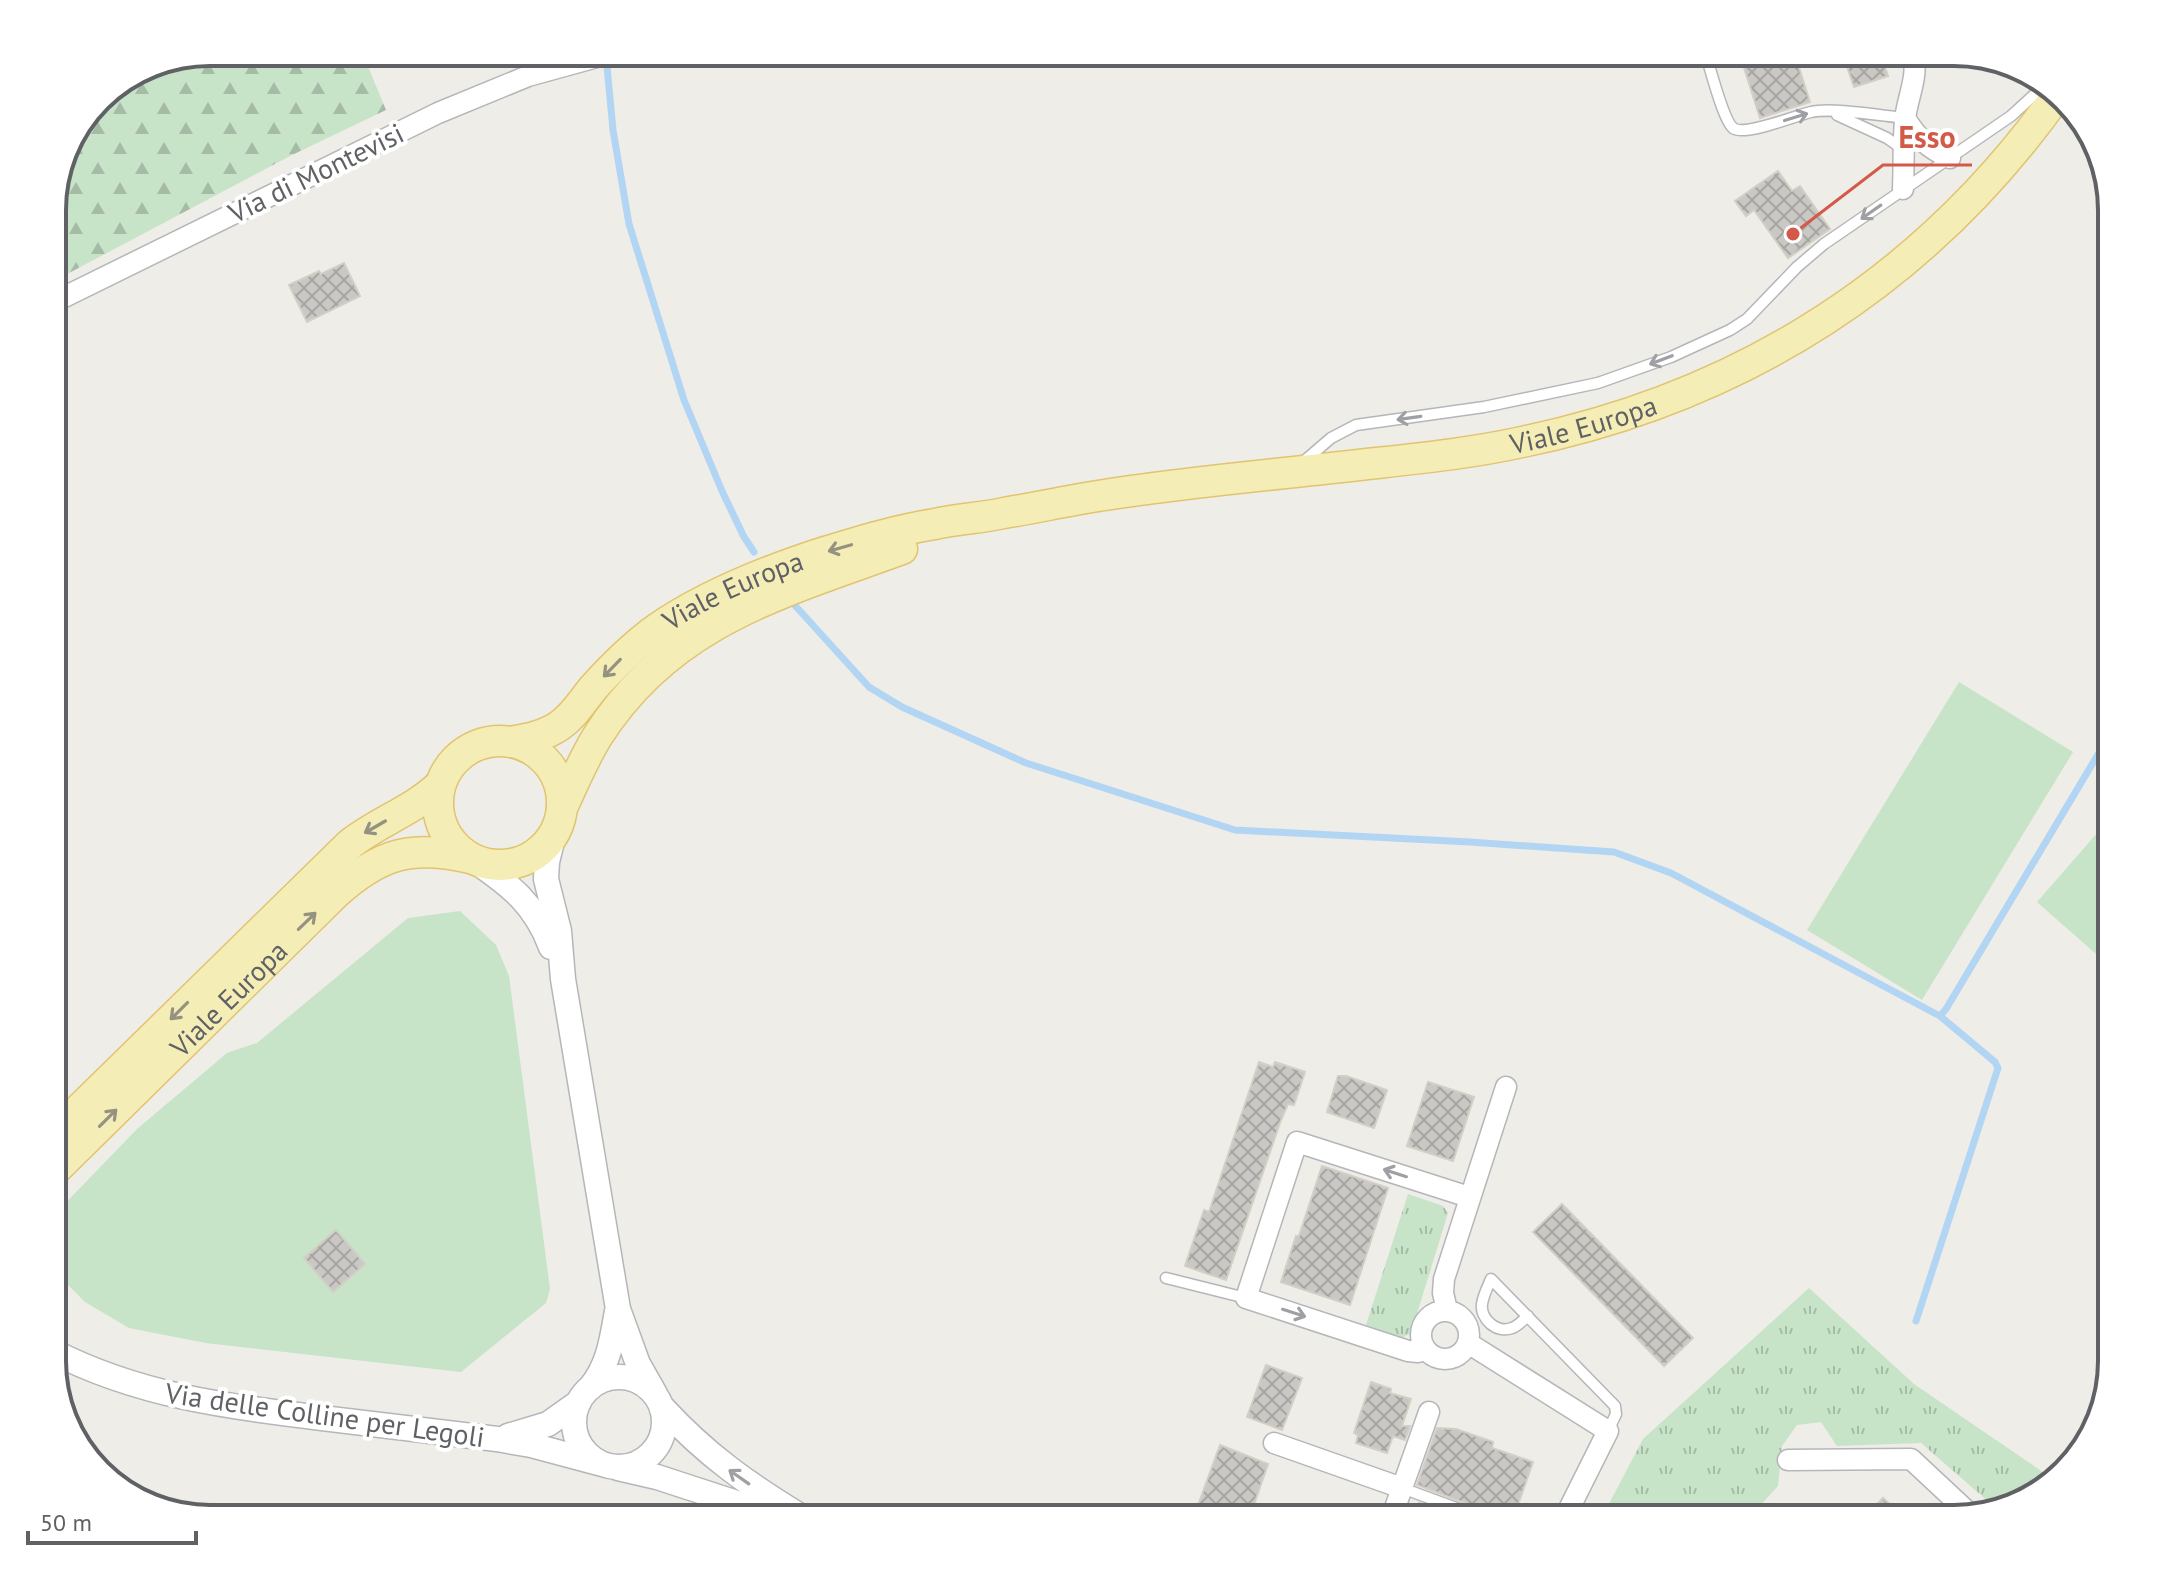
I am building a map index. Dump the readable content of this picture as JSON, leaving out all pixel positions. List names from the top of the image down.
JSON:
{
  "streets": {
    "main road": ["Viale Europa"],
    "street": ["Via di Montevisi", "Via delle Colline per Legoli"]
  },
  "places": ["Esso"],
  "scale_bar": "50 m"
}
